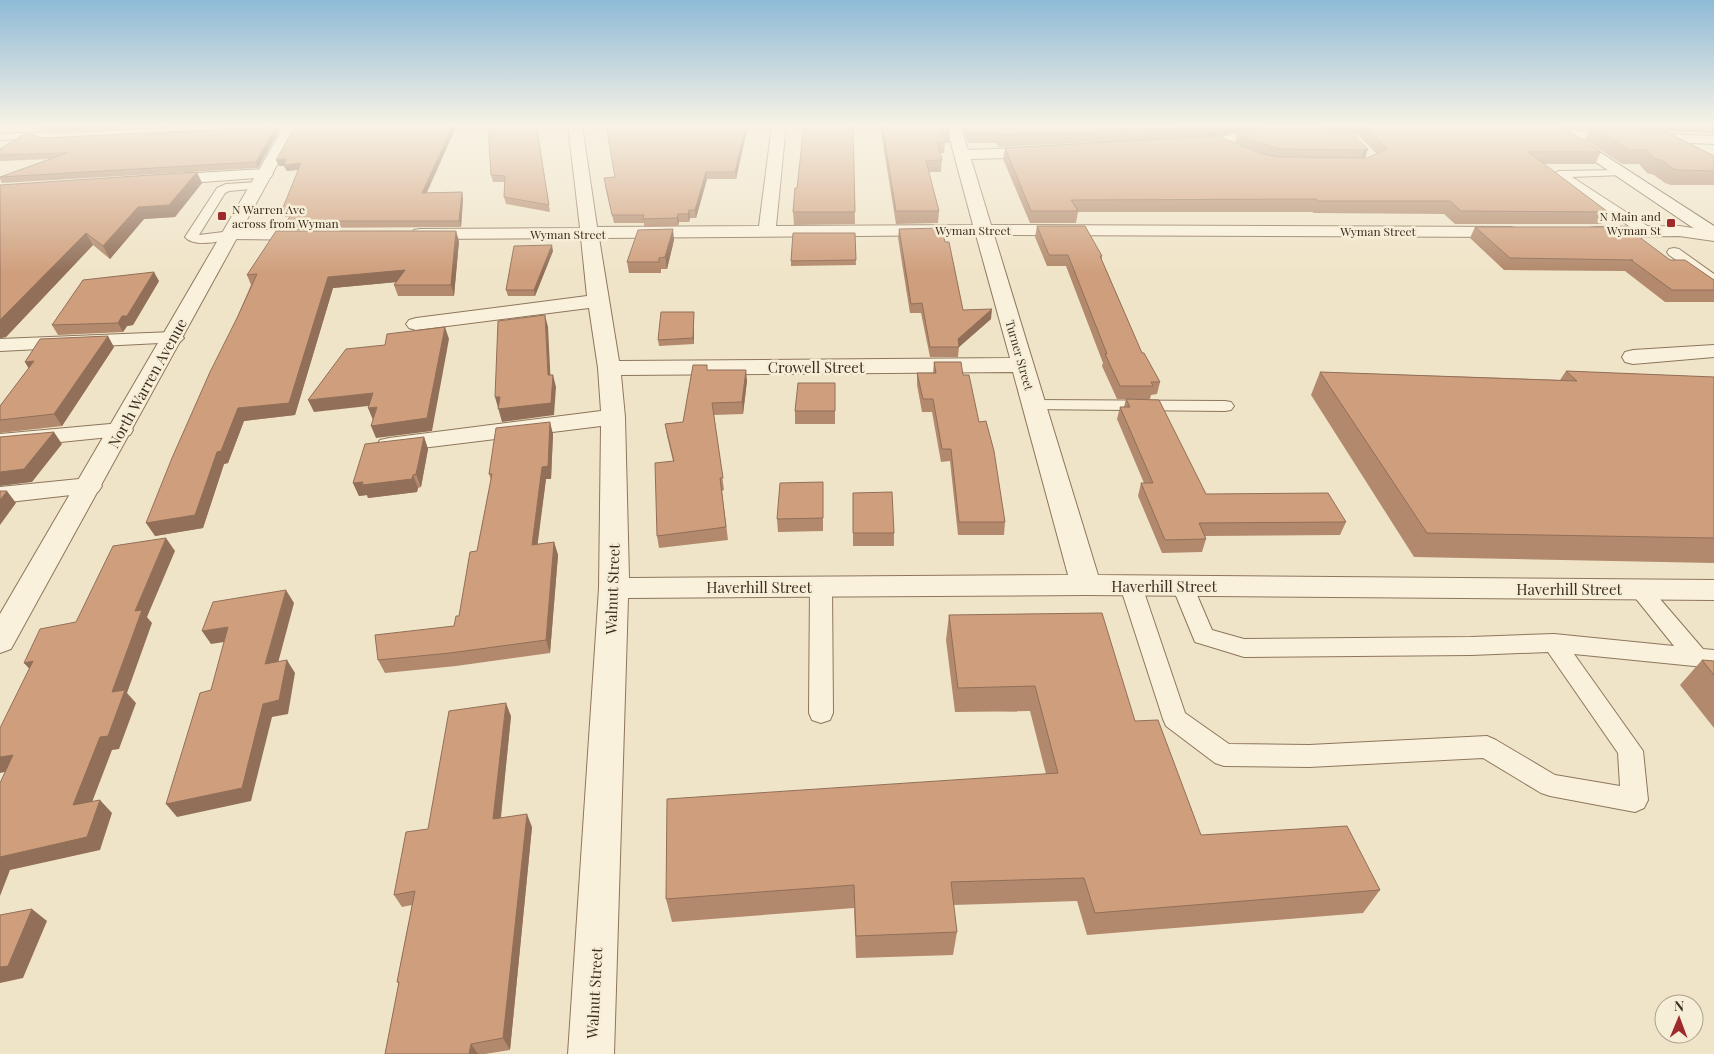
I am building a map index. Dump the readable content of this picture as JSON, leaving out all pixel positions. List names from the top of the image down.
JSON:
{
  "streets": {
    "street": [
      "Wyman Street",
      "Turner Street",
      "Crowell Street",
      "North Warren Avenue",
      "Haverhill Street",
      "Walnut Street"
    ]
  },
  "crossings": [
    ["Wyman Street", "Turner Street"],
    ["Wyman Street", "Walnut Street"],
    ["Turner Street", "Crowell Street"],
    ["Turner Street", "Haverhill Street"],
    ["Crowell Street", "Walnut Street"],
    ["Haverhill Street", "Walnut Street"]
  ],
  "places": {
    "transit": ["N Warren Ave across from Wyman", "N Main and Wyman St"]
  },
  "north": "top"
}
